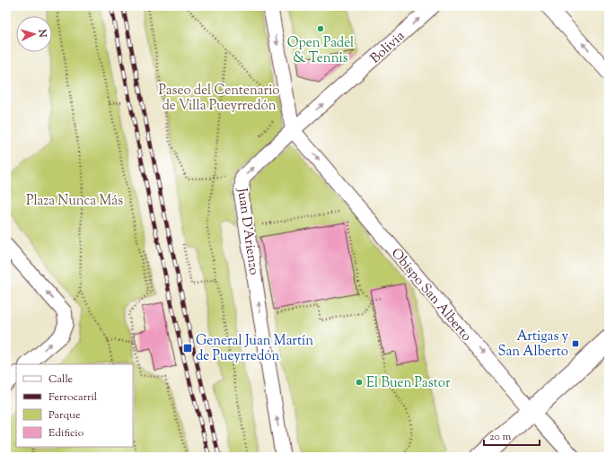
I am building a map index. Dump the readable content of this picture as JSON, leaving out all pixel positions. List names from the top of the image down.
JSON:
{
  "streets": {
    "street": ["Bolivia", "Juan D’Arienzo", "Obispo San Alberto"]
  },
  "crossings": [
    ["Bolivia", "Juan D’Arienzo"],
    ["Bolivia", "Obispo San Alberto"],
    ["Juan D’Arienzo", "Obispo San Alberto"]
  ],
  "one_way": ["Bolivia", "Juan D’Arienzo", "Obispo San Alberto"],
  "parks": ["Paseo del Centenario de Villa Pueyrredón", "Plaza Nunca Más"],
  "places": {
    "other": ["Open Padel & Tennis", "El Buen Pastor"],
    "transit": ["Artigas y San Alberto", "General Juan Martín de Pueyrredón"]
  },
  "legend": [
    "Calle",
    "Ferrocarril",
    "Parque",
    "Edificio"
  ],
  "scale_bar": "20 m",
  "north": "right"
}
